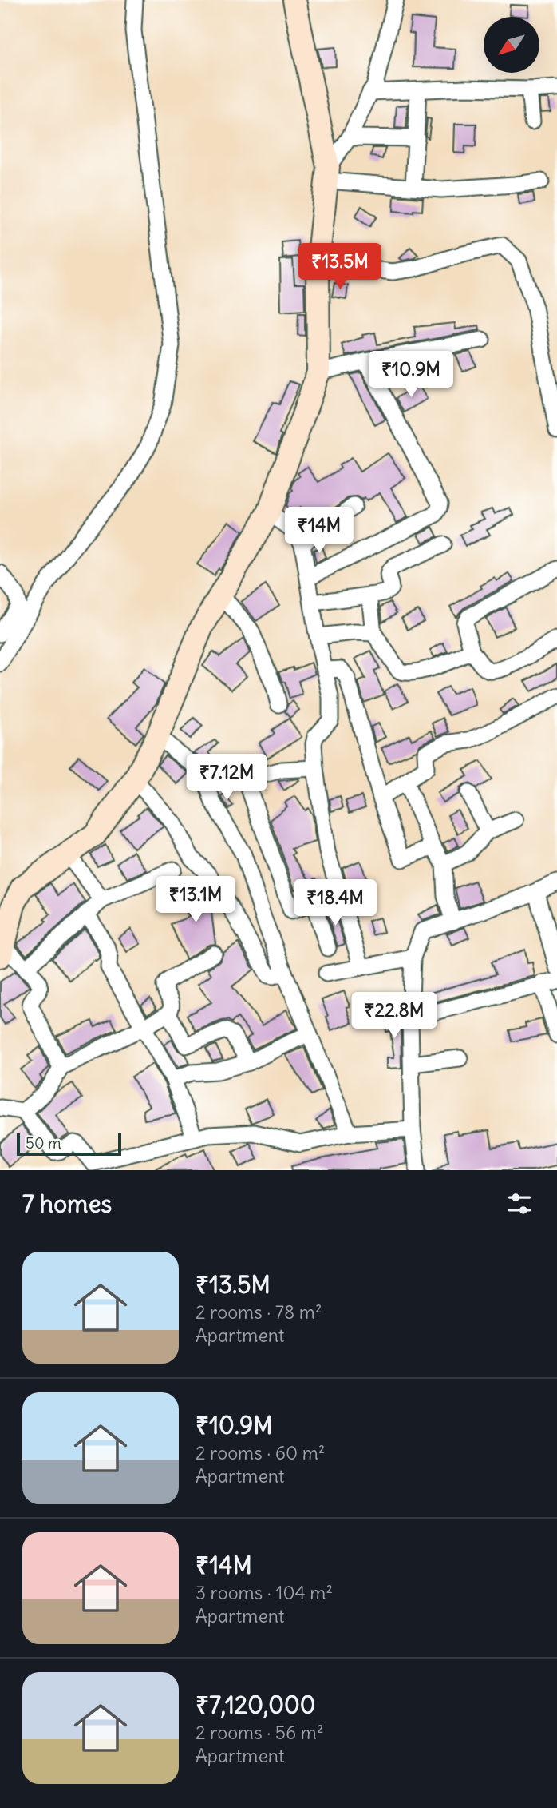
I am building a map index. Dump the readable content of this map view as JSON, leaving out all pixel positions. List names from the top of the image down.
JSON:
{
  "scale_bar": "50 m",
  "north": "bottom left",
  "page": {
    "price": [
      "₹13.5M",
      "₹10.9M",
      "₹14M",
      "₹7.12M",
      "₹13.1M",
      "₹18.4M",
      "₹22.8M"
    ],
    "scale": "50 m",
    "heading": "7 homes",
    "list": [
      {
        "name": "₹13.5M",
        "note": "2 rooms · 78 m² · Apartment"
      },
      {
        "name": "₹10.9M",
        "note": "2 rooms · 60 m² · Apartment"
      },
      {
        "name": "₹14M",
        "note": "3 rooms · 104 m² · Apartment"
      },
      {
        "name": "₹7,120,000",
        "note": "2 rooms · 56 m² · Apartment"
      }
    ]
  }
}
